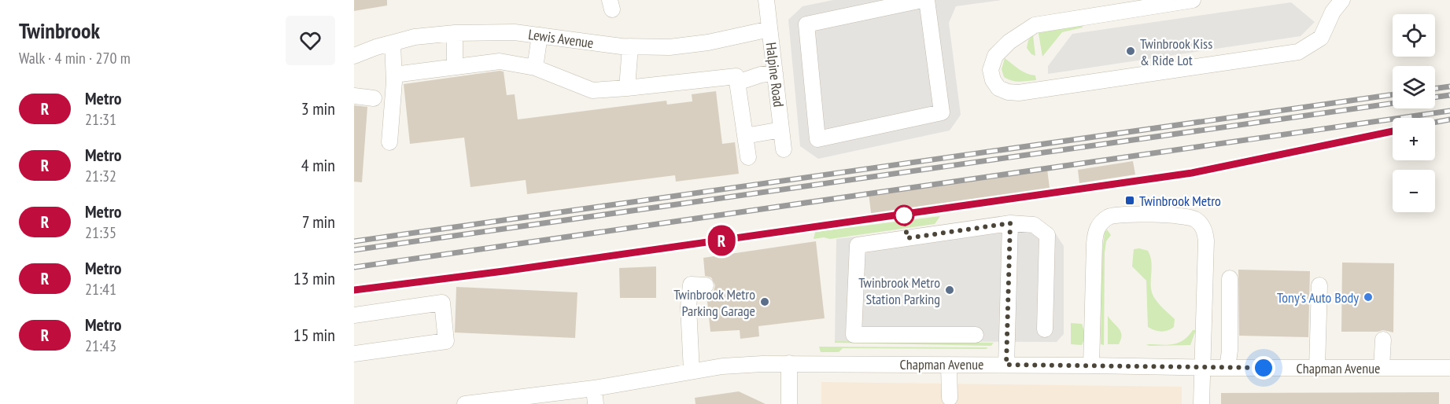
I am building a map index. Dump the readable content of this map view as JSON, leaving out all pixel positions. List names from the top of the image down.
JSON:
{
  "streets": {
    "street": ["Lewis Avenue", "Halpine Road", "Chapman Avenue"]
  },
  "crossings": [
    ["Lewis Avenue", "Halpine Road"]
  ],
  "places": {
    "other": [
      "Twinbrook Kiss & Ride Lot",
      "Twinbrook Metro Station Parking",
      "Tony's Auto Body",
      "Twinbrook Metro Parking Garage"
    ],
    "transit": ["Twinbrook Metro"]
  },
  "lines": ["metro line R"],
  "page": {
    "heading": ["Twinbrook", "Walk · 4 min · 270 m"],
    "on_map": "R",
    "map_buttons": ["+", "−"],
    "list": [
      {
        "mark": "R",
        "name": "Metro",
        "note": "21:31",
        "value": "3 min"
      },
      {
        "mark": "R",
        "name": "Metro",
        "note": "21:32",
        "value": "4 min"
      },
      {
        "mark": "R",
        "name": "Metro",
        "note": "21:35",
        "value": "7 min"
      },
      {
        "mark": "R",
        "name": "Metro",
        "note": "21:41",
        "value": "13 min"
      },
      {
        "mark": "R",
        "name": "Metro",
        "note": "21:43",
        "value": "15 min"
      }
    ]
  }
}
